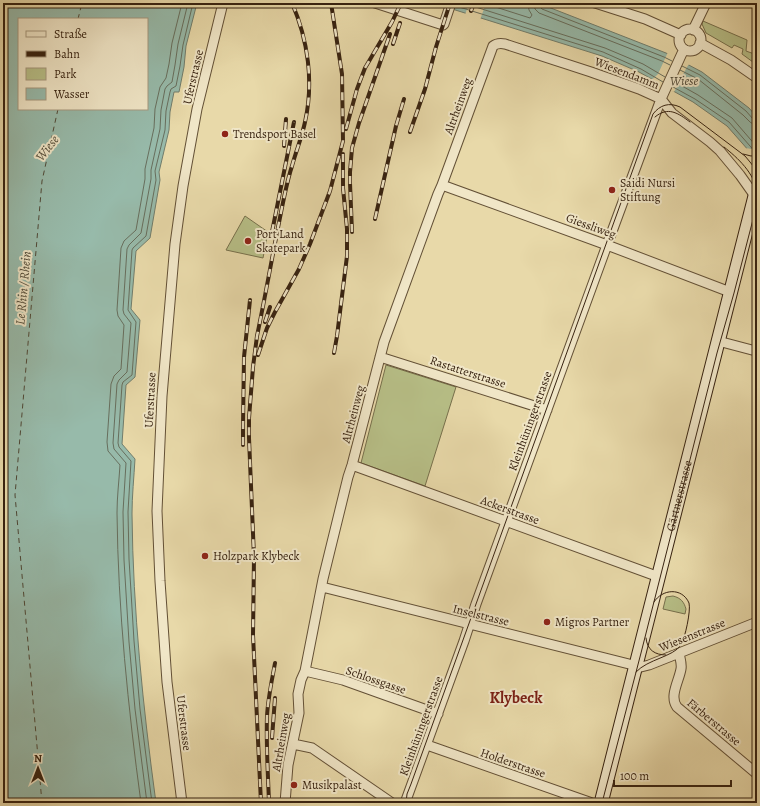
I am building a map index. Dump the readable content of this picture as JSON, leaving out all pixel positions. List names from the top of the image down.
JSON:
{
  "streets": {
    "street": [
      "Wiesendamm",
      "Uferstrasse",
      "Altrheinweg",
      "Giessliweg",
      "Rastatterstrasse",
      "Kleinhüningerstrasse",
      "Gärtnerstrasse",
      "Ackerstrasse",
      "Inselstrasse",
      "Wiesenstrasse",
      "Schlossgasse",
      "Färberstrasse",
      "Holderstrasse"
    ]
  },
  "crossings": [
    ["Wiesendamm", "Altrheinweg"],
    ["Wiesendamm", "Kleinhüningerstrasse"],
    ["Wiesendamm", "Gärtnerstrasse"],
    ["Altrheinweg", "Giessliweg"],
    ["Altrheinweg", "Rastatterstrasse"],
    ["Altrheinweg", "Ackerstrasse"],
    ["Altrheinweg", "Inselstrasse"],
    ["Altrheinweg", "Schlossgasse"],
    ["Giessliweg", "Kleinhüningerstrasse"],
    ["Giessliweg", "Gärtnerstrasse"],
    ["Rastatterstrasse", "Kleinhüningerstrasse"],
    ["Kleinhüningerstrasse", "Ackerstrasse"],
    ["Kleinhüningerstrasse", "Inselstrasse"],
    ["Kleinhüningerstrasse", "Schlossgasse"],
    ["Kleinhüningerstrasse", "Holderstrasse"],
    ["Gärtnerstrasse", "Ackerstrasse"],
    ["Gärtnerstrasse", "Inselstrasse"],
    ["Gärtnerstrasse", "Wiesenstrasse"],
    ["Inselstrasse", "Wiesenstrasse"],
    ["Wiesenstrasse", "Färberstrasse"]
  ],
  "districts": ["Klybeck"],
  "water": ["Wiese", "Le Rhin / Rhein"],
  "places": [
    "Trendsport Basel",
    "Saidi Nursi Stiftung",
    "Port Land Skatepark",
    "Holzpark Klybeck",
    "Migros Partner",
    "Musikpalast"
  ],
  "legend": [
    "Straße",
    "Bahn",
    "Park",
    "Wasser"
  ],
  "scale_bar": "100 m",
  "north": "top"
}
